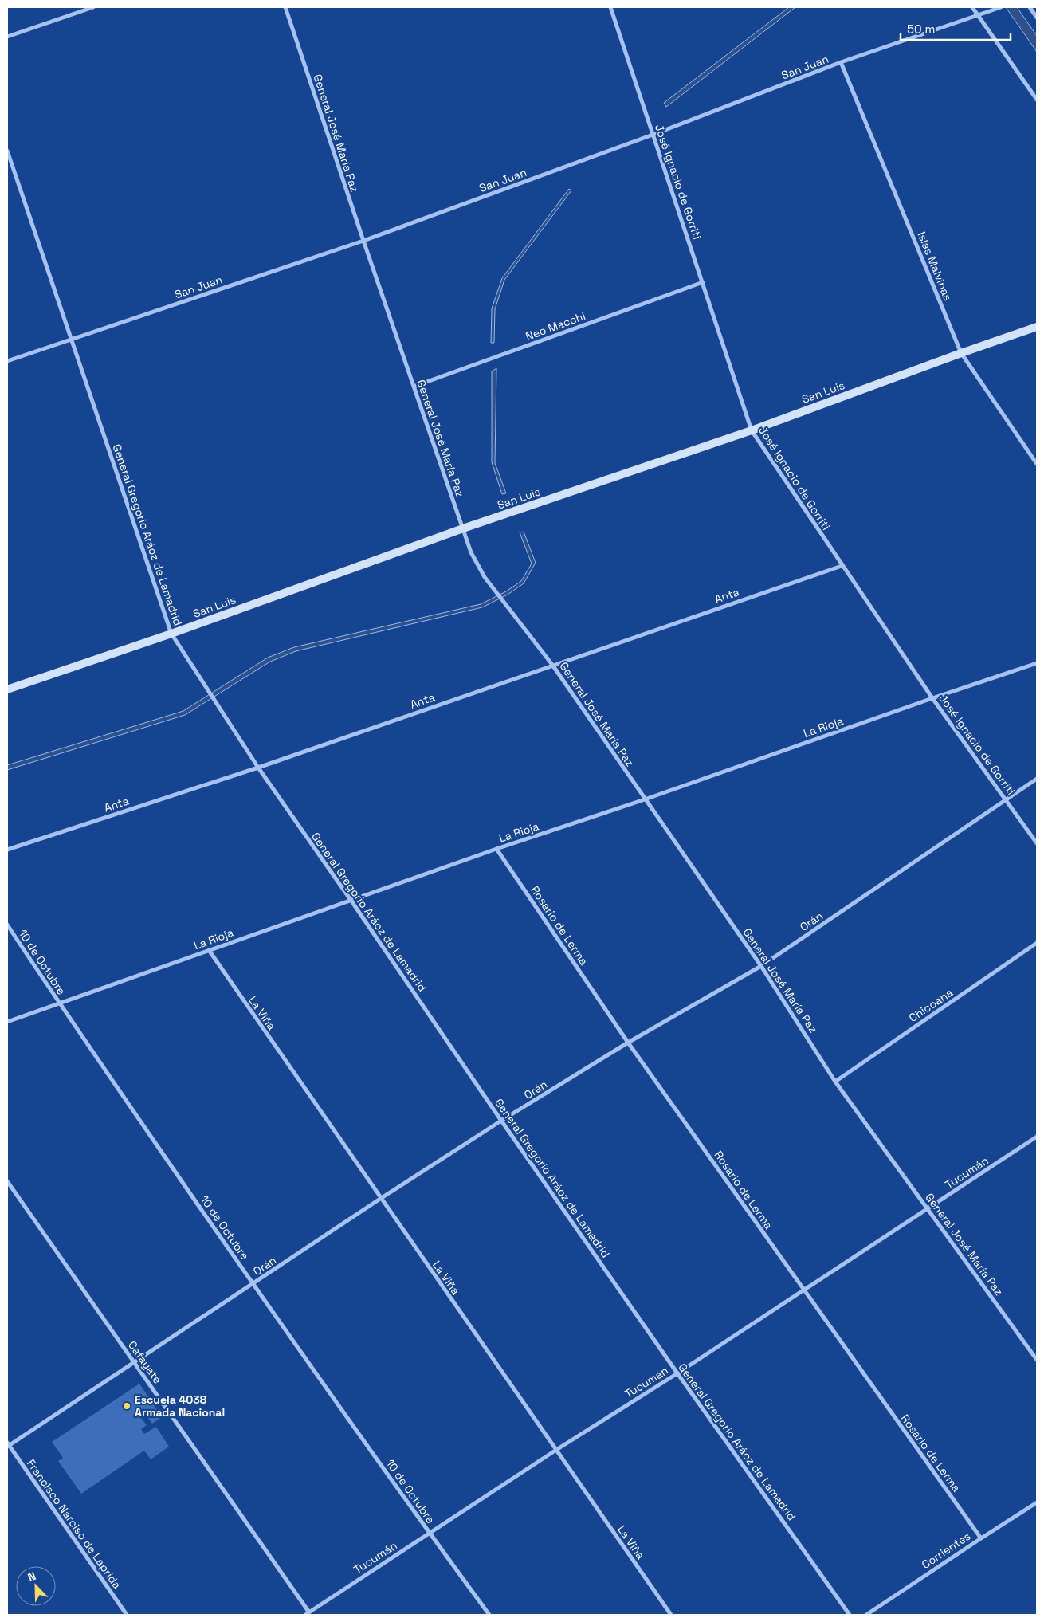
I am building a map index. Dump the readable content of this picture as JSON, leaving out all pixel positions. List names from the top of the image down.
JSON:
{
  "streets": {
    "street": [
      "San Juan",
      "General José María Paz",
      "José Ignacio de Gorriti",
      "Islas Malvinas",
      "Neo Macchi",
      "San Luis",
      "General Gregorio Aráoz de Lamadrid",
      "Anta",
      "La Rioja",
      "Orán",
      "Rosario de Lerma",
      "10 de Octubre",
      "Chicoana",
      "La Viña",
      "Tucumán",
      "Cafayate",
      "Francisco Narciso de Laprida",
      "Corrientes"
    ]
  },
  "crossings": [
    ["San Juan", "General José María Paz"],
    ["San Juan", "José Ignacio de Gorriti"],
    ["San Juan", "Islas Malvinas"],
    ["San Juan", "General Gregorio Aráoz de Lamadrid"],
    ["General José María Paz", "Neo Macchi"],
    ["General José María Paz", "San Luis"],
    ["General José María Paz", "Anta"],
    ["General José María Paz", "La Rioja"],
    ["General José María Paz", "Orán"],
    ["General José María Paz", "Chicoana"],
    ["General José María Paz", "Tucumán"],
    ["José Ignacio de Gorriti", "Neo Macchi"],
    ["José Ignacio de Gorriti", "San Luis"],
    ["José Ignacio de Gorriti", "Anta"],
    ["José Ignacio de Gorriti", "La Rioja"],
    ["José Ignacio de Gorriti", "Orán"],
    ["Islas Malvinas", "San Luis"],
    ["San Luis", "General Gregorio Aráoz de Lamadrid"],
    ["General Gregorio Aráoz de Lamadrid", "Anta"],
    ["General Gregorio Aráoz de Lamadrid", "La Rioja"],
    ["General Gregorio Aráoz de Lamadrid", "Orán"],
    ["General Gregorio Aráoz de Lamadrid", "Tucumán"],
    ["La Rioja", "Rosario de Lerma"],
    ["La Rioja", "10 de Octubre"],
    ["La Rioja", "La Viña"],
    ["Orán", "Rosario de Lerma"],
    ["Orán", "10 de Octubre"],
    ["Orán", "La Viña"],
    ["Orán", "Cafayate"],
    ["Orán", "Francisco Narciso de Laprida"],
    ["Rosario de Lerma", "Tucumán"],
    ["Rosario de Lerma", "Corrientes"],
    ["10 de Octubre", "Tucumán"],
    ["La Viña", "Tucumán"],
    ["Tucumán", "Cafayate"]
  ],
  "places": ["Escuela 4038 Armada Nacional"],
  "scale_bar": "50 m",
  "north": "top left"
}
